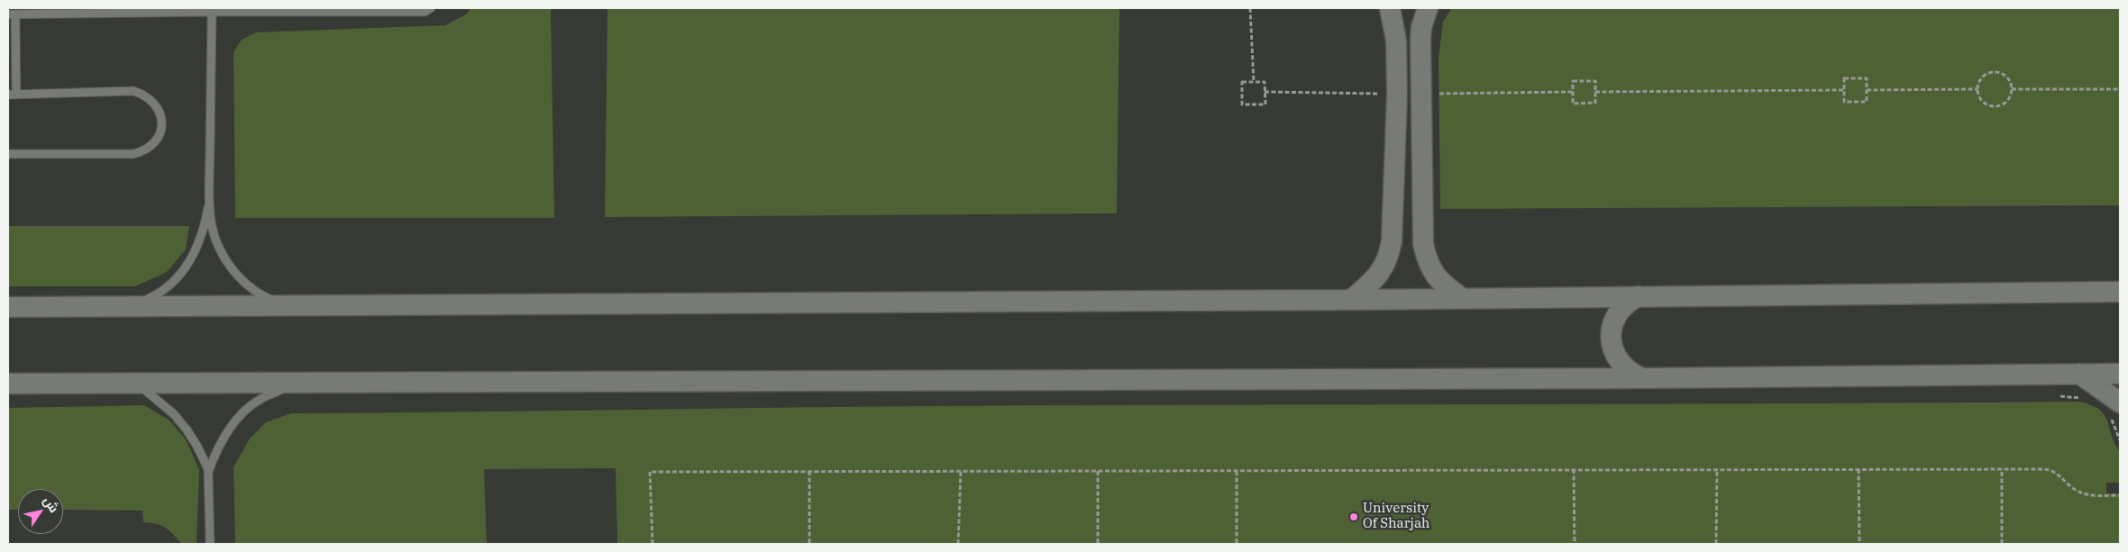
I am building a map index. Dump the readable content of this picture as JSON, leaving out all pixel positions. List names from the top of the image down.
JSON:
{
  "places": ["University Of Sharjah"],
  "north": "top right"
}
